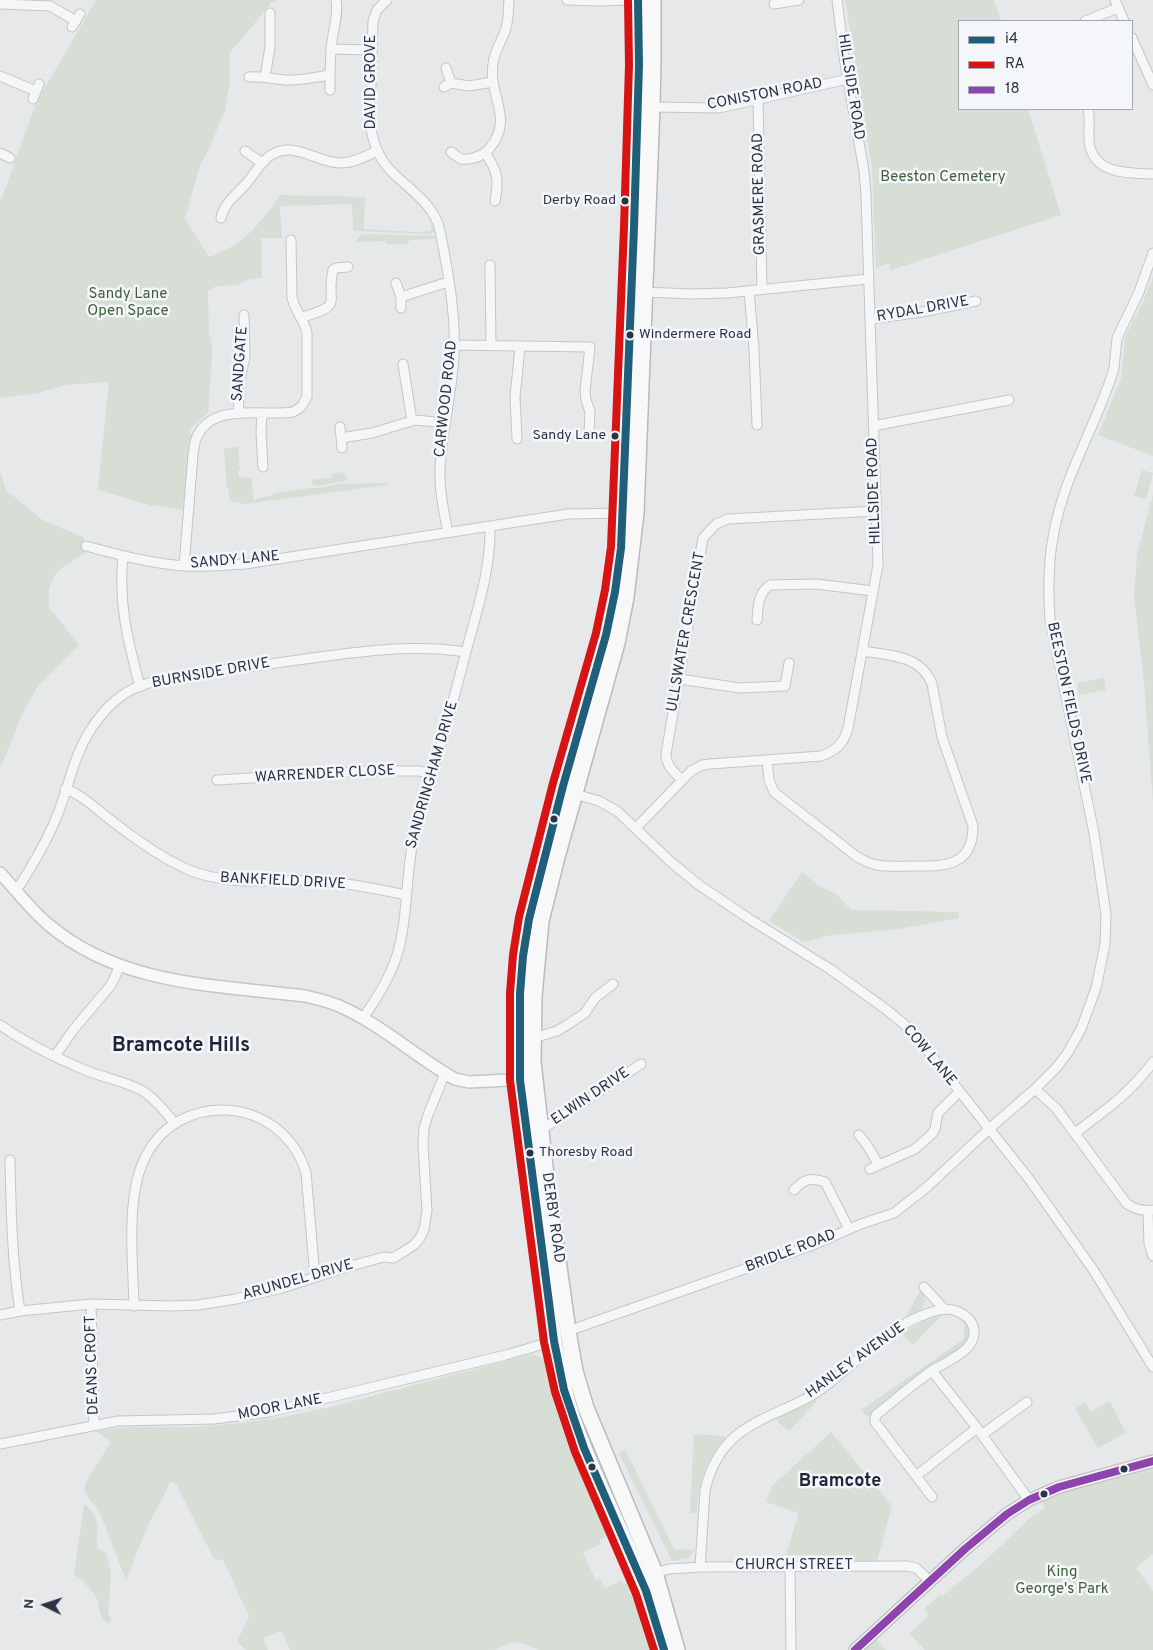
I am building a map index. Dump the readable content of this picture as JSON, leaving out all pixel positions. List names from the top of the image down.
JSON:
{
  "streets": {
    "highway": ["DERBY ROAD"],
    "street": [
      "DAVID GROVE",
      "HILLSIDE ROAD",
      "CONISTON ROAD",
      "GRASMERE ROAD",
      "RYDAL DRIVE",
      "SANDGATE",
      "CARWOOD ROAD",
      "SANDY LANE",
      "ULLSWATER CRESCENT",
      "BURNSIDE DRIVE",
      "BEESTON FIELDS DRIVE",
      "WARRENDER CLOSE",
      "SANDRINGHAM DRIVE",
      "BANKFIELD DRIVE",
      "COW LANE",
      "ELWIN DRIVE",
      "BRIDLE ROAD",
      "ARUNDEL DRIVE",
      "HANLEY AVENUE",
      "DEANS CROFT",
      "MOOR LANE",
      "CHURCH STREET"
    ]
  },
  "crossings": [
    ["DAVID GROVE", "CARWOOD ROAD"],
    ["HILLSIDE ROAD", "CONISTON ROAD"],
    ["HILLSIDE ROAD", "RYDAL DRIVE"],
    ["HILLSIDE ROAD", "ULLSWATER CRESCENT"],
    ["HILLSIDE ROAD", "COW LANE"],
    ["CONISTON ROAD", "GRASMERE ROAD"],
    ["CONISTON ROAD", "DERBY ROAD"],
    ["CARWOOD ROAD", "SANDY LANE"],
    ["SANDY LANE", "SANDRINGHAM DRIVE"],
    ["SANDY LANE", "DERBY ROAD"],
    ["BURNSIDE DRIVE", "SANDRINGHAM DRIVE"],
    ["BURNSIDE DRIVE", "BANKFIELD DRIVE"],
    ["BEESTON FIELDS DRIVE", "COW LANE"],
    ["BEESTON FIELDS DRIVE", "BRIDLE ROAD"],
    ["WARRENDER CLOSE", "SANDRINGHAM DRIVE"],
    ["SANDRINGHAM DRIVE", "BANKFIELD DRIVE"],
    ["COW LANE", "DERBY ROAD"],
    ["COW LANE", "BRIDLE ROAD"],
    ["ELWIN DRIVE", "DERBY ROAD"],
    ["DERBY ROAD", "BRIDLE ROAD"],
    ["DERBY ROAD", "MOOR LANE"],
    ["DERBY ROAD", "CHURCH STREET"],
    ["ARUNDEL DRIVE", "DEANS CROFT"],
    ["HANLEY AVENUE", "CHURCH STREET"],
    ["DEANS CROFT", "MOOR LANE"]
  ],
  "districts": ["Bramcote Hills", "Bramcote"],
  "parks": ["Beeston Cemetery", "Sandy Lane Open Space", "King George's Park"],
  "places": [
    "Derby Road",
    "Windermere Road",
    "Sandy Lane",
    "Thoresby Road"
  ],
  "lines": ["transit line i4", "transit line RA", "transit line 18"],
  "legend": ["i4", "RA", "18"],
  "north": "left"
}
